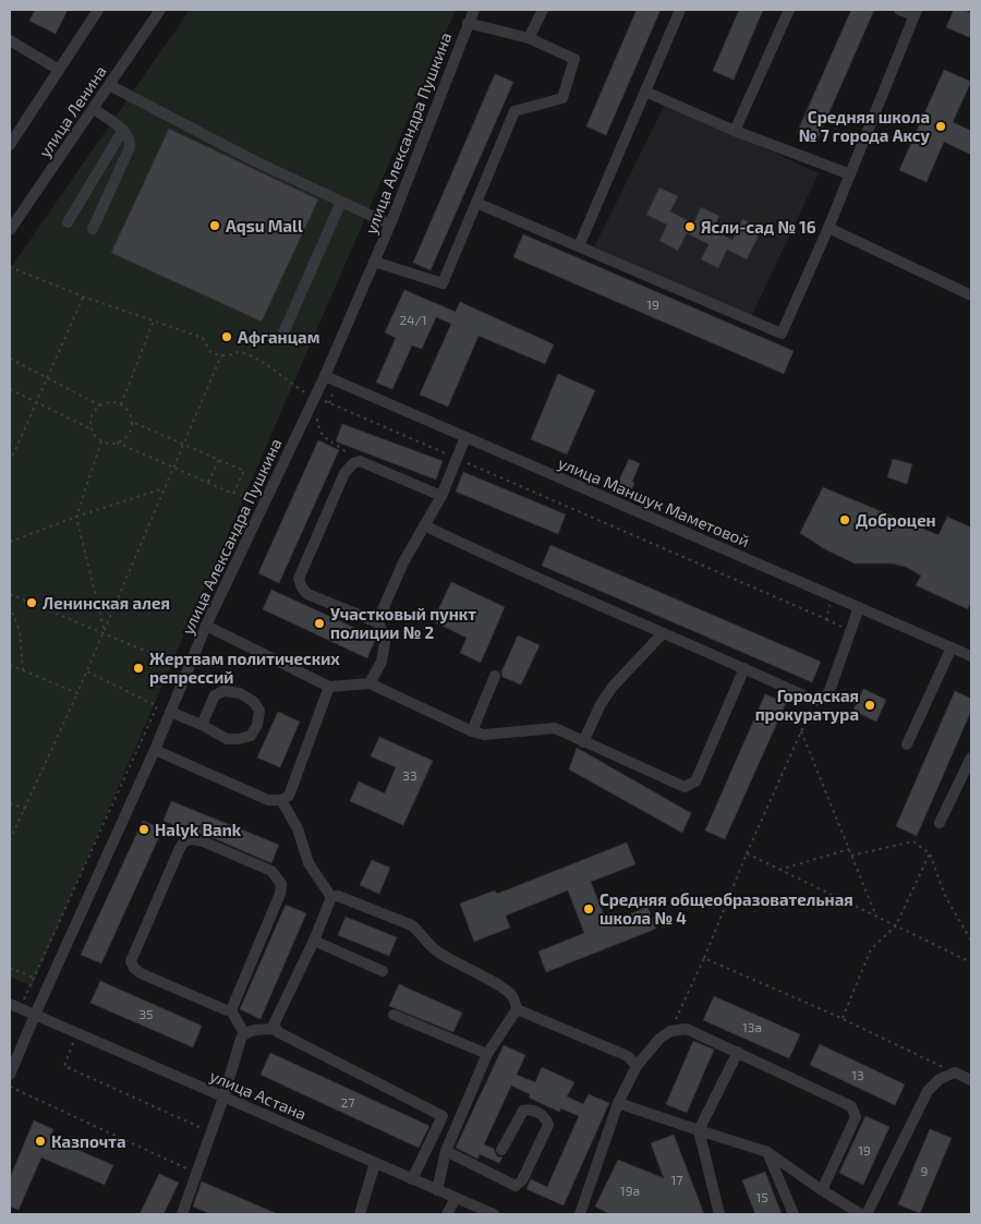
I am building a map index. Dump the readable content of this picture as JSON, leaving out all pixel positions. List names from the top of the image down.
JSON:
{
  "streets": {
    "street": [
      "улица Ленина",
      "улица Александра Пушкина",
      "улица Маншук Маметовой",
      "улица Астана"
    ]
  },
  "crossings": [
    ["улица Александра Пушкина", "улица Маншук Маметовой"],
    ["улица Александра Пушкина", "улица Астана"]
  ],
  "places": [
    "Средняя школа № 7 города Аксу",
    "Аqsu Mall",
    "Ясли-сад № 16",
    "Афганцам",
    "Доброцен",
    "Ленинская алея",
    "Участковый пункт полиции № 2",
    "Жертвам политических репрессий",
    "Городская прокуратура",
    "Halyk Bank",
    "Средняя общеобразовательная школа № 4",
    "Казпочта"
  ],
  "house_numbers": [
    "19",
    "24/1",
    "33",
    "35",
    "13а",
    "13",
    "27",
    "19",
    "9",
    "17",
    "19а",
    "15"
  ]
}
